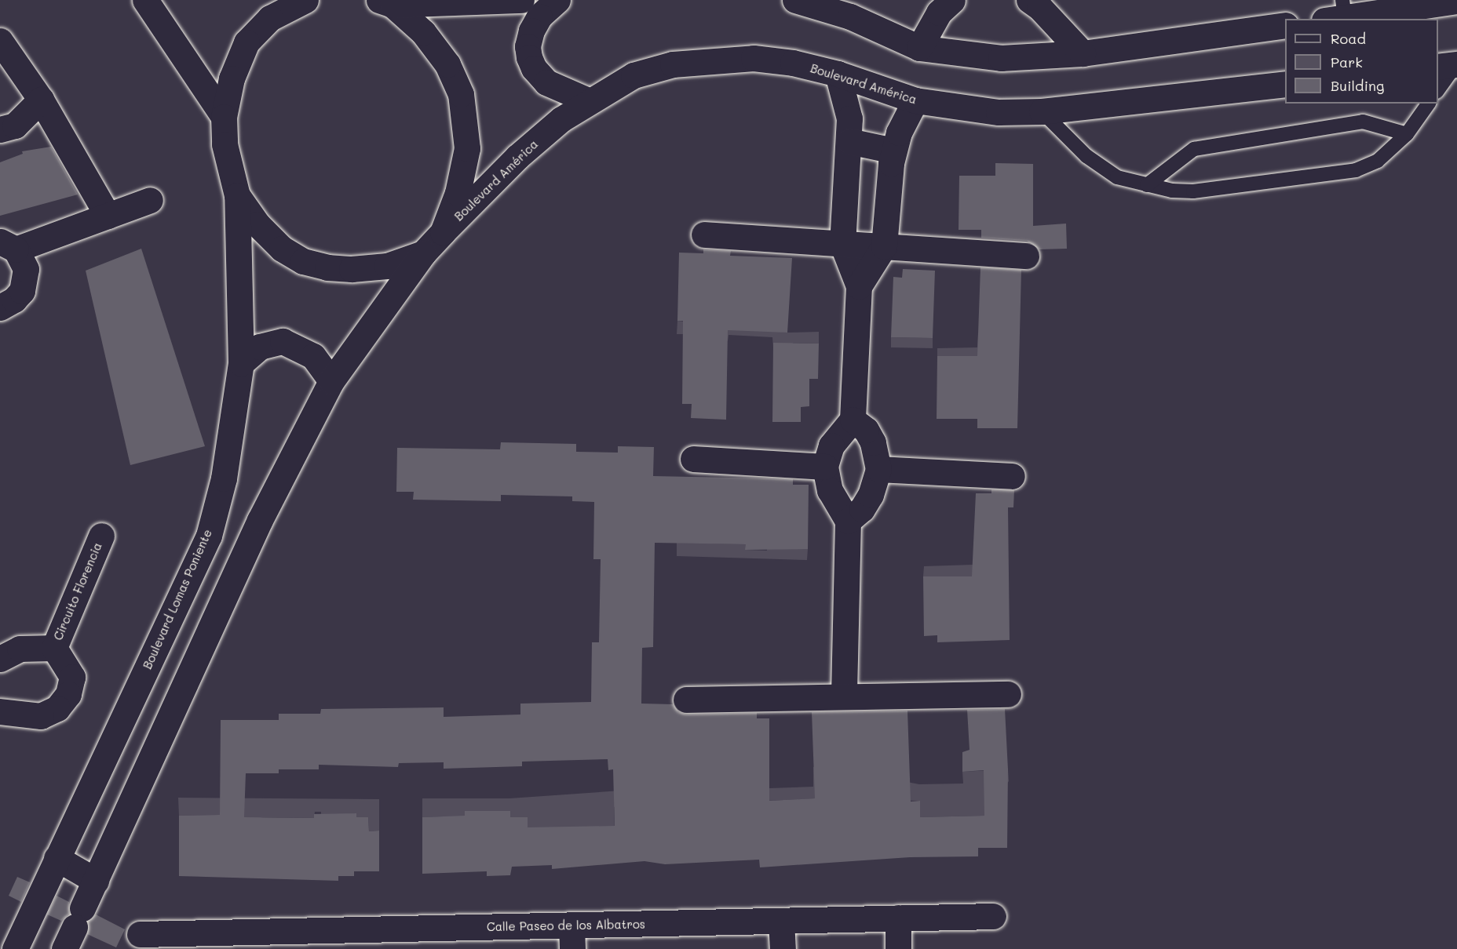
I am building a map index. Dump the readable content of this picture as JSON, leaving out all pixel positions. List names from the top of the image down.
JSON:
{
  "streets": {
    "street": [
      "Boulevard América",
      "Circuito Florencia",
      "Boulevard Lomas Poniente",
      "Calle Paseo de los Albatros"
    ]
  },
  "legend": ["Road", "Park", "Building"]
}
